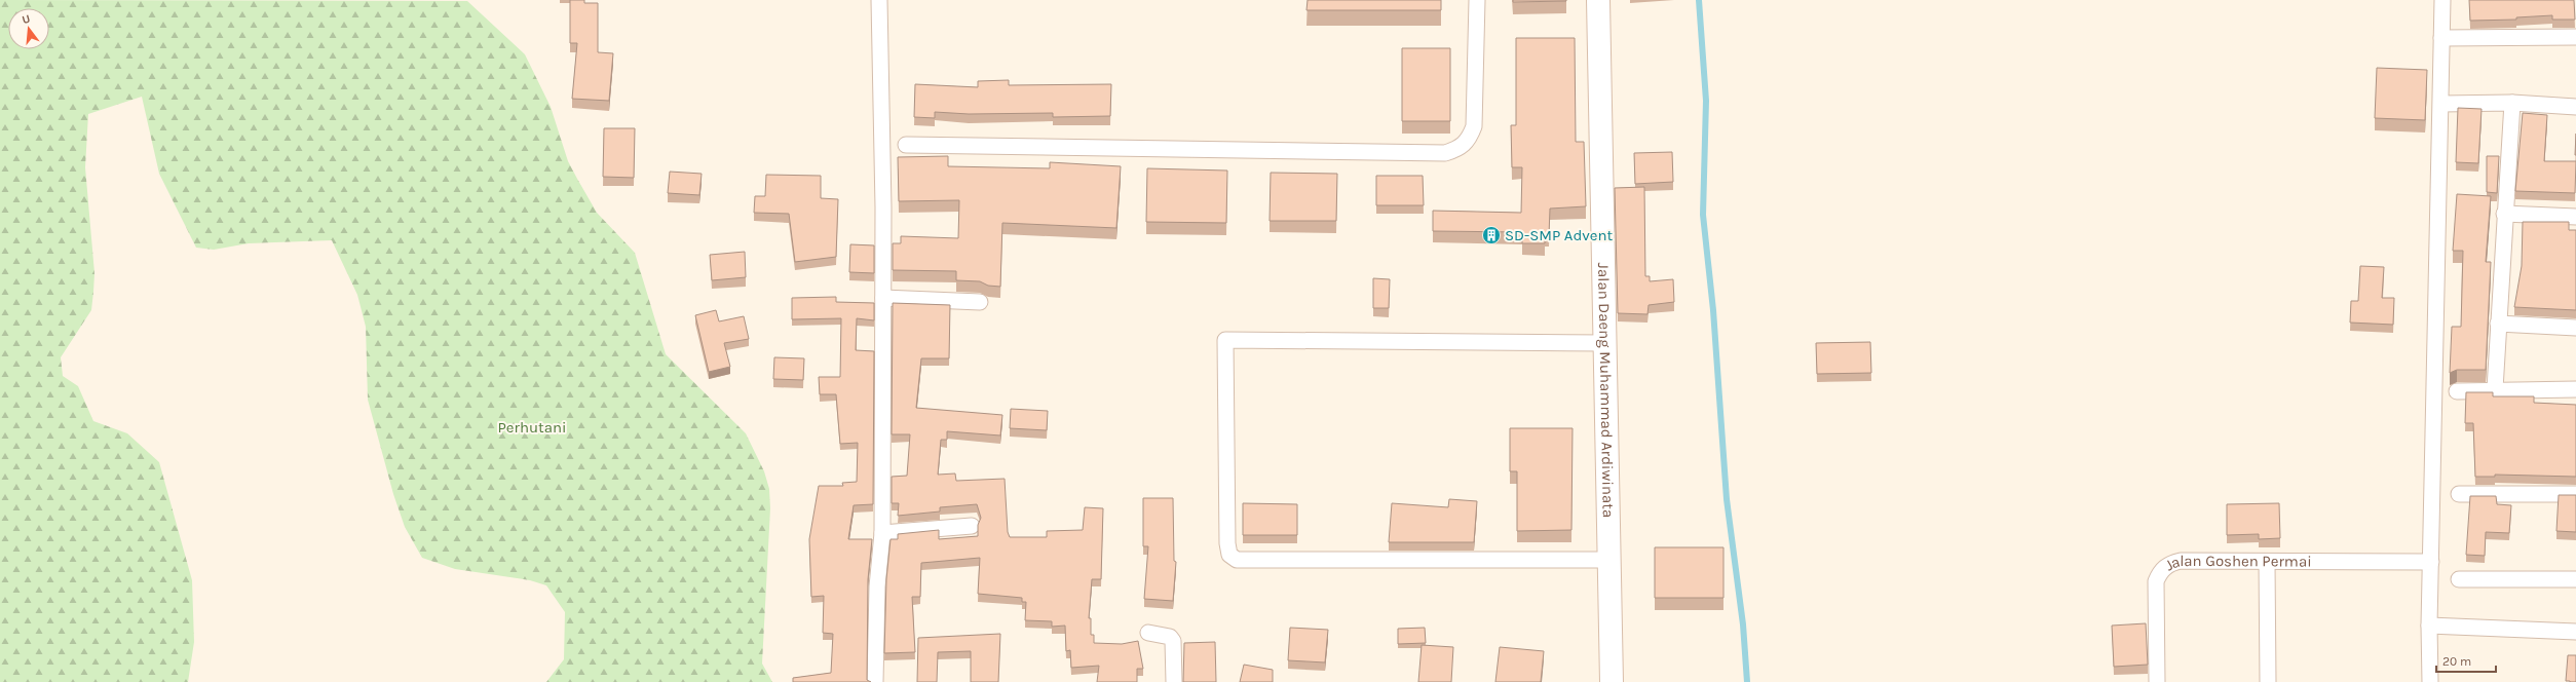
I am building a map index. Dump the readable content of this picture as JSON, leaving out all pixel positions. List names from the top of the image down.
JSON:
{
  "streets": {
    "main road": ["Jalan Daeng Muhammad Ardiwinata"],
    "street": ["Jalan Goshen Permai"]
  },
  "parks": ["Perhutani"],
  "places": {
    "building": ["SD-SMP Advent"]
  },
  "scale_bar": "20 m",
  "north": "top"
}
